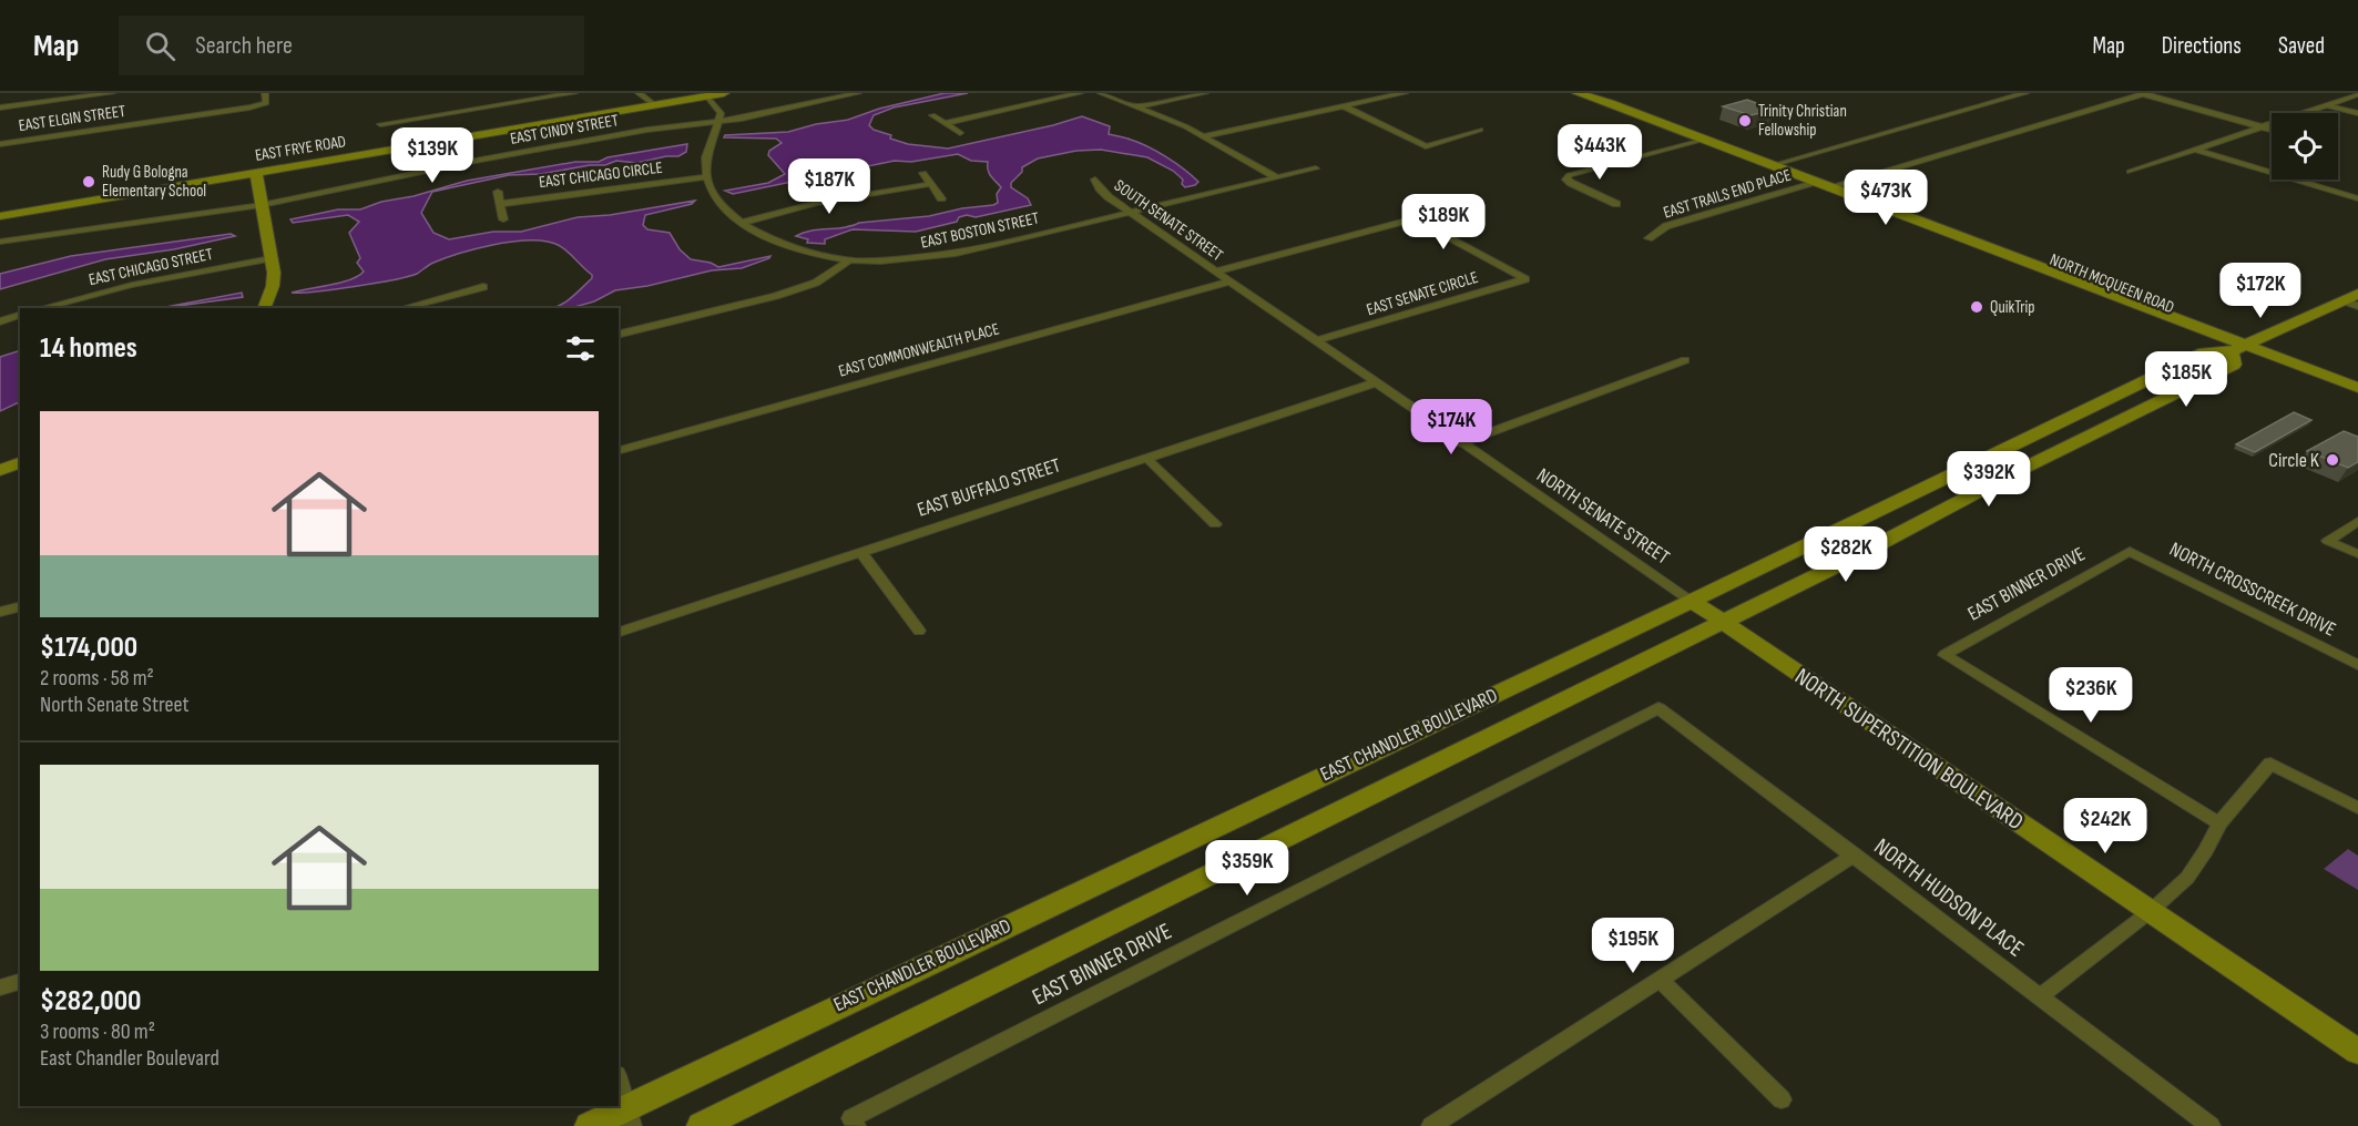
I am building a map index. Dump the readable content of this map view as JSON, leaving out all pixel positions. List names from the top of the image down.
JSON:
{
  "streets": {
    "main road": [
      "EAST FRYE ROAD",
      "NORTH MCQUEEN ROAD",
      "EAST CHANDLER BOULEVARD",
      "NORTH SUPERSTITION BOULEVARD"
    ],
    "street": [
      "EAST ELGIN STREET",
      "EAST CINDY STREET",
      "EAST CHICAGO CIRCLE",
      "EAST TRAILS END PLACE",
      "SOUTH SENATE STREET",
      "EAST BOSTON STREET",
      "EAST CHICAGO STREET",
      "EAST SENATE CIRCLE",
      "EAST COMMONWEALTH PLACE",
      "EAST BUFFALO STREET",
      "NORTH SENATE STREET",
      "EAST BINNER DRIVE",
      "NORTH CROSSCREEK DRIVE",
      "NORTH HUDSON PLACE"
    ]
  },
  "crossings": [
    ["EAST TRAILS END PLACE", "NORTH MCQUEEN ROAD"],
    ["SOUTH SENATE STREET", "EAST BOSTON STREET"],
    ["SOUTH SENATE STREET", "EAST SENATE CIRCLE"],
    ["SOUTH SENATE STREET", "EAST COMMONWEALTH PLACE"],
    ["SOUTH SENATE STREET", "NORTH SENATE STREET"],
    ["NORTH MCQUEEN ROAD", "EAST CHANDLER BOULEVARD"],
    ["EAST SENATE CIRCLE", "NORTH SENATE STREET"],
    ["EAST COMMONWEALTH PLACE", "NORTH SENATE STREET"],
    ["EAST BUFFALO STREET", "NORTH SENATE STREET"],
    ["NORTH SENATE STREET", "EAST CHANDLER BOULEVARD"],
    ["NORTH SENATE STREET", "NORTH SUPERSTITION BOULEVARD"],
    ["EAST BINNER DRIVE", "NORTH CROSSCREEK DRIVE"],
    ["EAST BINNER DRIVE", "NORTH HUDSON PLACE"],
    ["EAST CHANDLER BOULEVARD", "NORTH SUPERSTITION BOULEVARD"]
  ],
  "places": [
    "Trinity Christian Fellowship",
    "Rudy G Bologna Elementary School",
    "QuikTrip",
    "Circle K"
  ],
  "page": {
    "header": "Map",
    "search": "Search here",
    "nav": ["Map", "Directions", "Saved"],
    "price": [
      "$443K",
      "$139K",
      "$187K",
      "$473K",
      "$189K",
      "$172K",
      "$185K",
      "$174K",
      "$392K",
      "$282K",
      "$236K",
      "$242K",
      "$359K",
      "$195K"
    ],
    "heading": "14 homes",
    "list": [
      {
        "name": "$174,000",
        "note": "2 rooms · 58 m² · North Senate Street"
      },
      {
        "name": "$282,000",
        "note": "3 rooms · 80 m² · East Chandler Boulevard"
      }
    ]
  }
}
